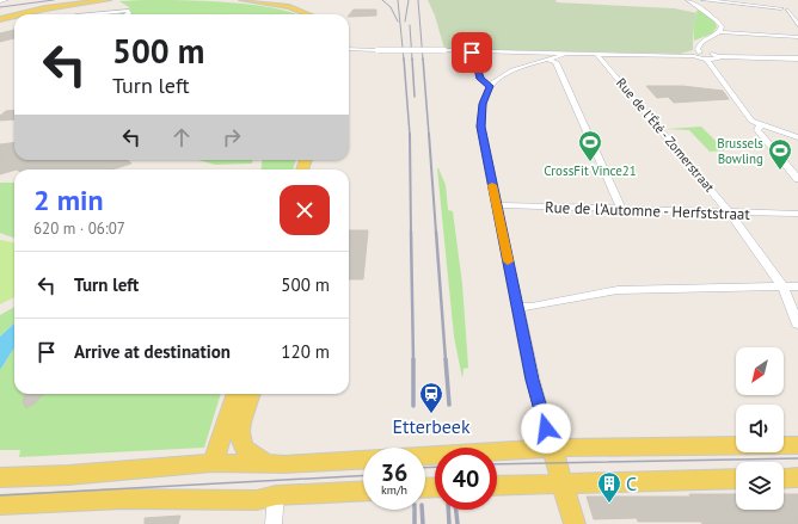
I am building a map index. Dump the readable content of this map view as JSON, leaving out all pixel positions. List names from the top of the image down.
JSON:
{
  "streets": {
    "street": ["Rue de l'Été - Zomerstraat", "Rue de l'Automne - Herfststraat"]
  },
  "crossings": [
    ["Rue de l'Été - Zomerstraat", "Rue de l'Automne - Herfststraat"]
  ],
  "places": {
    "sports": ["CrossFit Vince21", "Brussels Bowling"],
    "station": ["Etterbeek"],
    "building": ["C"]
  },
  "north": "bottom left",
  "page": {
    "turn": ["500 m", "Turn left"],
    "heading": ["2 min", "620 m · 06:07"],
    "list": [
      {
        "name": "Turn left",
        "value": "500 m"
      },
      {
        "name": "Arrive at destination",
        "value": "120 m"
      }
    ],
    "speed": "36 km/h",
    "limit": "40"
  }
}
